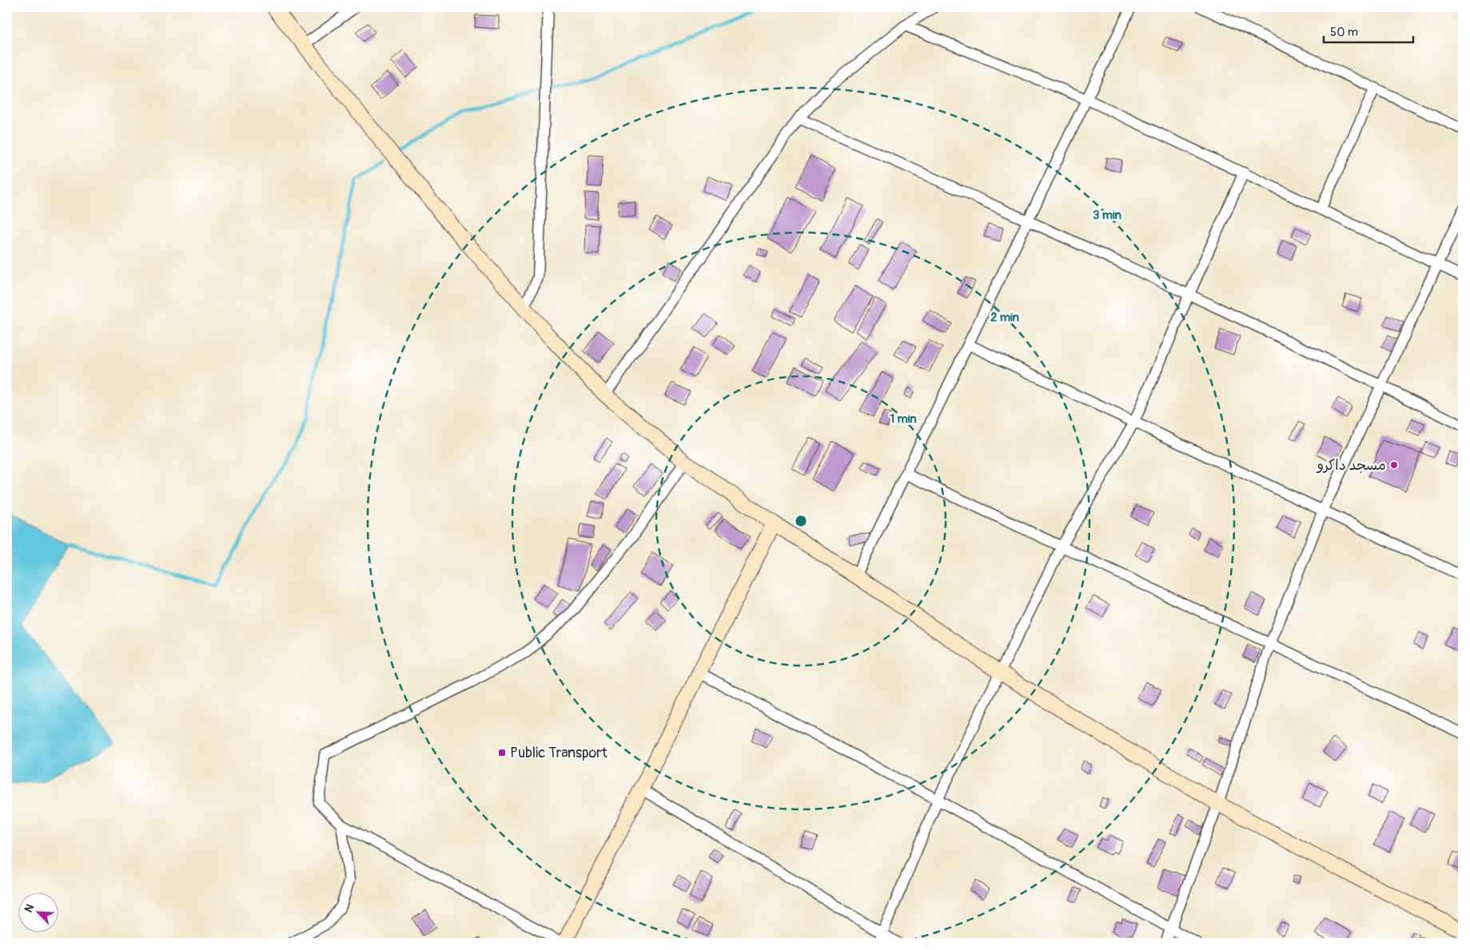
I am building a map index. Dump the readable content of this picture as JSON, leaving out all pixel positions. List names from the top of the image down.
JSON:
{
  "places": {
    "other": ["مسجد داكرو"],
    "transit": ["Public Transport"]
  },
  "scale_bar": "50 m",
  "north": "top left",
  "rings": ["3 min", "2 min", "1 min"]
}
